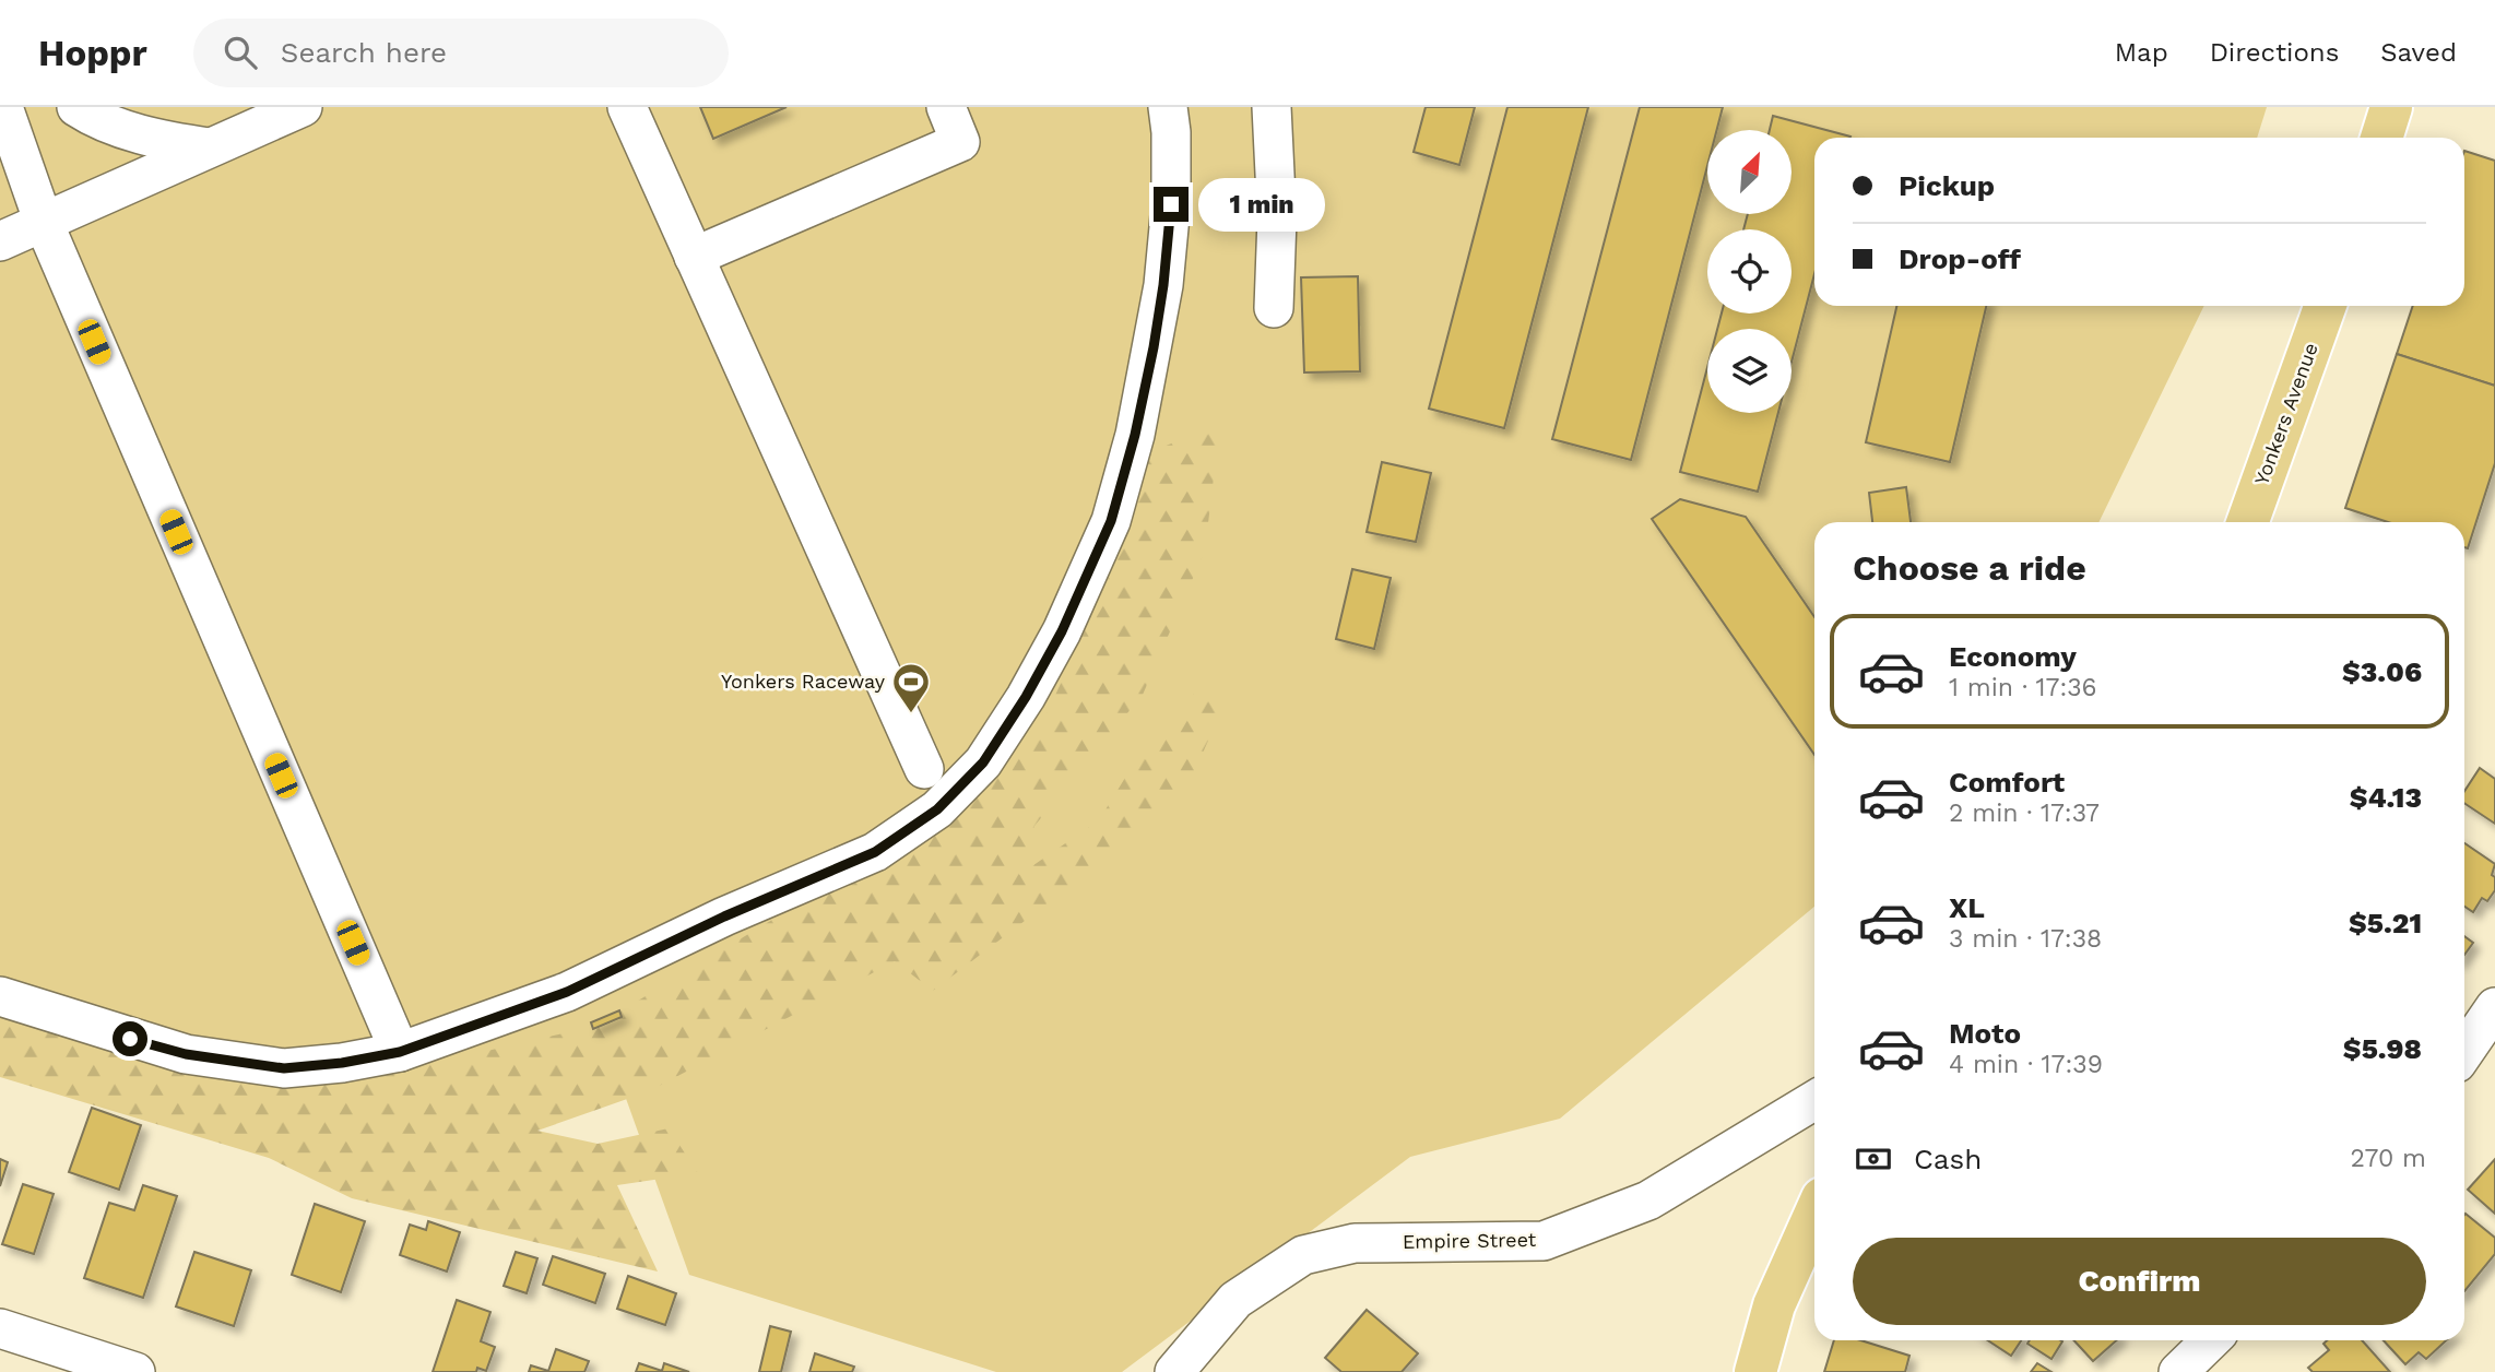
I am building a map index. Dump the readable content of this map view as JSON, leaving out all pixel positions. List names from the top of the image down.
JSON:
{
  "streets": {
    "main road": ["Yonkers Avenue"],
    "street": ["Empire Street"]
  },
  "places": {
    "sports": ["Yonkers Raceway"]
  },
  "north": "top right",
  "page": {
    "header": "Hoppr",
    "search": "Search here",
    "nav": ["Map", "Directions", "Saved"],
    "banner": ["Pickup", "Drop-off"],
    "bubble": "1 min",
    "heading": "Choose a ride",
    "list": [
      {
        "name": "Economy",
        "note": "1 min · 17:36",
        "value": "$3.06"
      },
      {
        "name": "Comfort",
        "note": "2 min · 17:37",
        "value": "$4.13"
      },
      {
        "name": "XL",
        "note": "3 min · 17:38",
        "value": "$5.21"
      },
      {
        "name": "Moto",
        "note": "4 min · 17:39",
        "value": "$5.98"
      }
    ],
    "pay": ["Cash", "270 m"],
    "buttons": "Confirm"
  }
}
